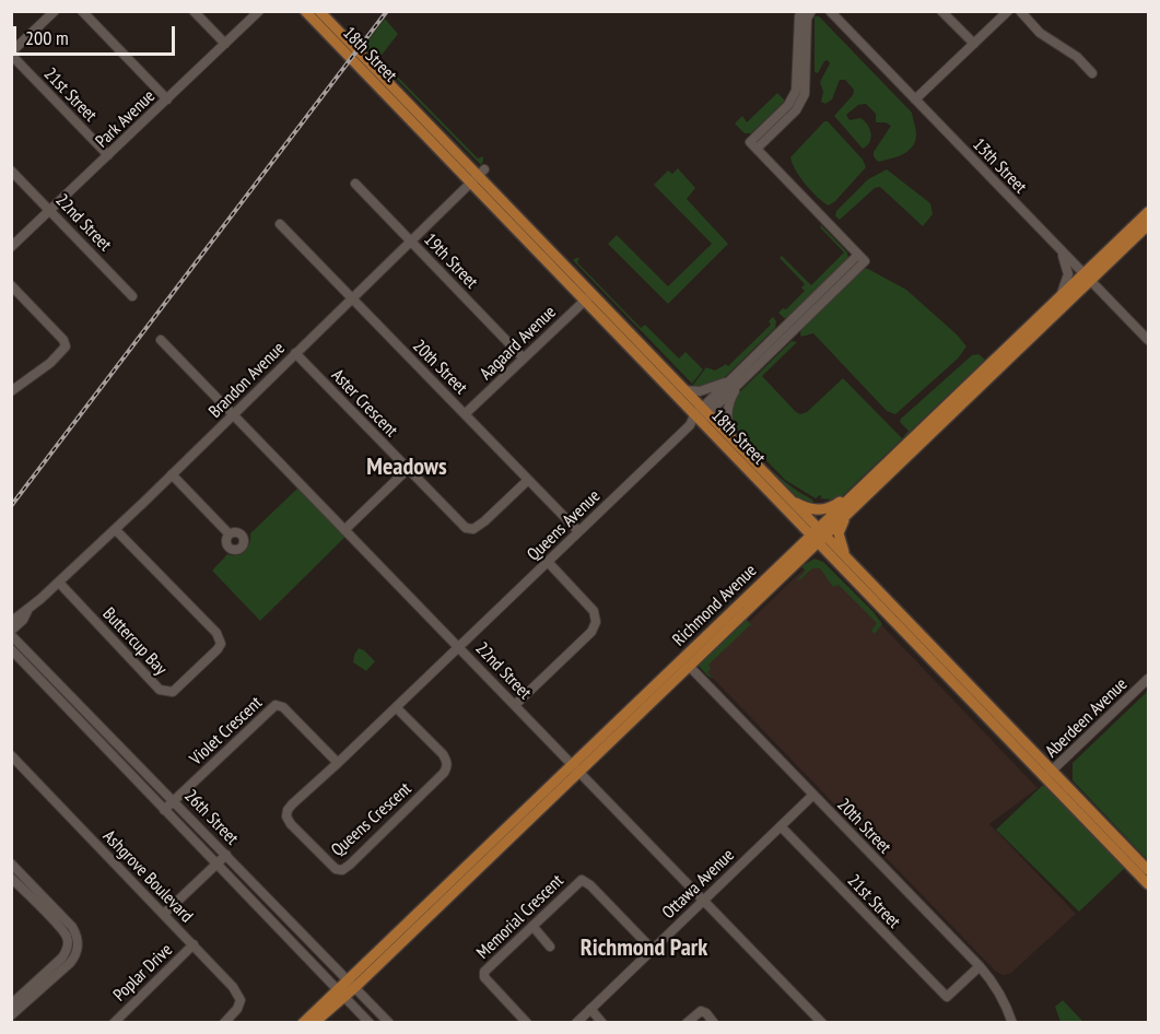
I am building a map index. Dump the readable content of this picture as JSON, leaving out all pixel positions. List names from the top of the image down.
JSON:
{
  "streets": {
    "main road": ["18th Street", "Richmond Avenue"],
    "street": [
      "21st Street",
      "Park Avenue",
      "13th Street",
      "22nd Street",
      "19th Street",
      "Aagaard Avenue",
      "20th Street",
      "Brandon Avenue",
      "Aster Crescent",
      "Queens Avenue",
      "Buttercup Bay",
      "Aberdeen Avenue",
      "Violet Crescent",
      "26th Street",
      "Queens Crescent",
      "Ashgrove Boulevard",
      "Ottawa Avenue",
      "Memorial Crescent",
      "Poplar Drive"
    ]
  },
  "crossings": [
    ["18th Street", "Aagaard Avenue"],
    ["18th Street", "Brandon Avenue"],
    ["18th Street", "Queens Avenue"],
    ["18th Street", "Richmond Avenue"],
    ["18th Street", "Aberdeen Avenue"],
    ["21st Street", "Park Avenue"],
    ["21st Street", "20th Street"],
    ["21st Street", "Ottawa Avenue"],
    ["Park Avenue", "22nd Street"],
    ["13th Street", "Richmond Avenue"],
    ["22nd Street", "Brandon Avenue"],
    ["22nd Street", "Queens Avenue"],
    ["22nd Street", "Richmond Avenue"],
    ["22nd Street", "Queens Crescent"],
    ["22nd Street", "Ottawa Avenue"],
    ["19th Street", "Aagaard Avenue"],
    ["19th Street", "Brandon Avenue"],
    ["Aagaard Avenue", "20th Street"],
    ["20th Street", "Brandon Avenue"],
    ["20th Street", "Aster Crescent"],
    ["20th Street", "Queens Avenue"],
    ["20th Street", "Richmond Avenue"],
    ["20th Street", "Ottawa Avenue"],
    ["Brandon Avenue", "Aster Crescent"],
    ["Brandon Avenue", "Buttercup Bay"],
    ["Brandon Avenue", "26th Street"],
    ["Queens Avenue", "Queens Crescent"],
    ["Richmond Avenue", "26th Street"],
    ["Violet Crescent", "26th Street"],
    ["Violet Crescent", "Queens Crescent"],
    ["26th Street", "Poplar Drive"],
    ["Ashgrove Boulevard", "Poplar Drive"],
    ["Ottawa Avenue", "Memorial Crescent"]
  ],
  "districts": ["Meadows", "Richmond Park"],
  "scale_bar": "200 m"
}
